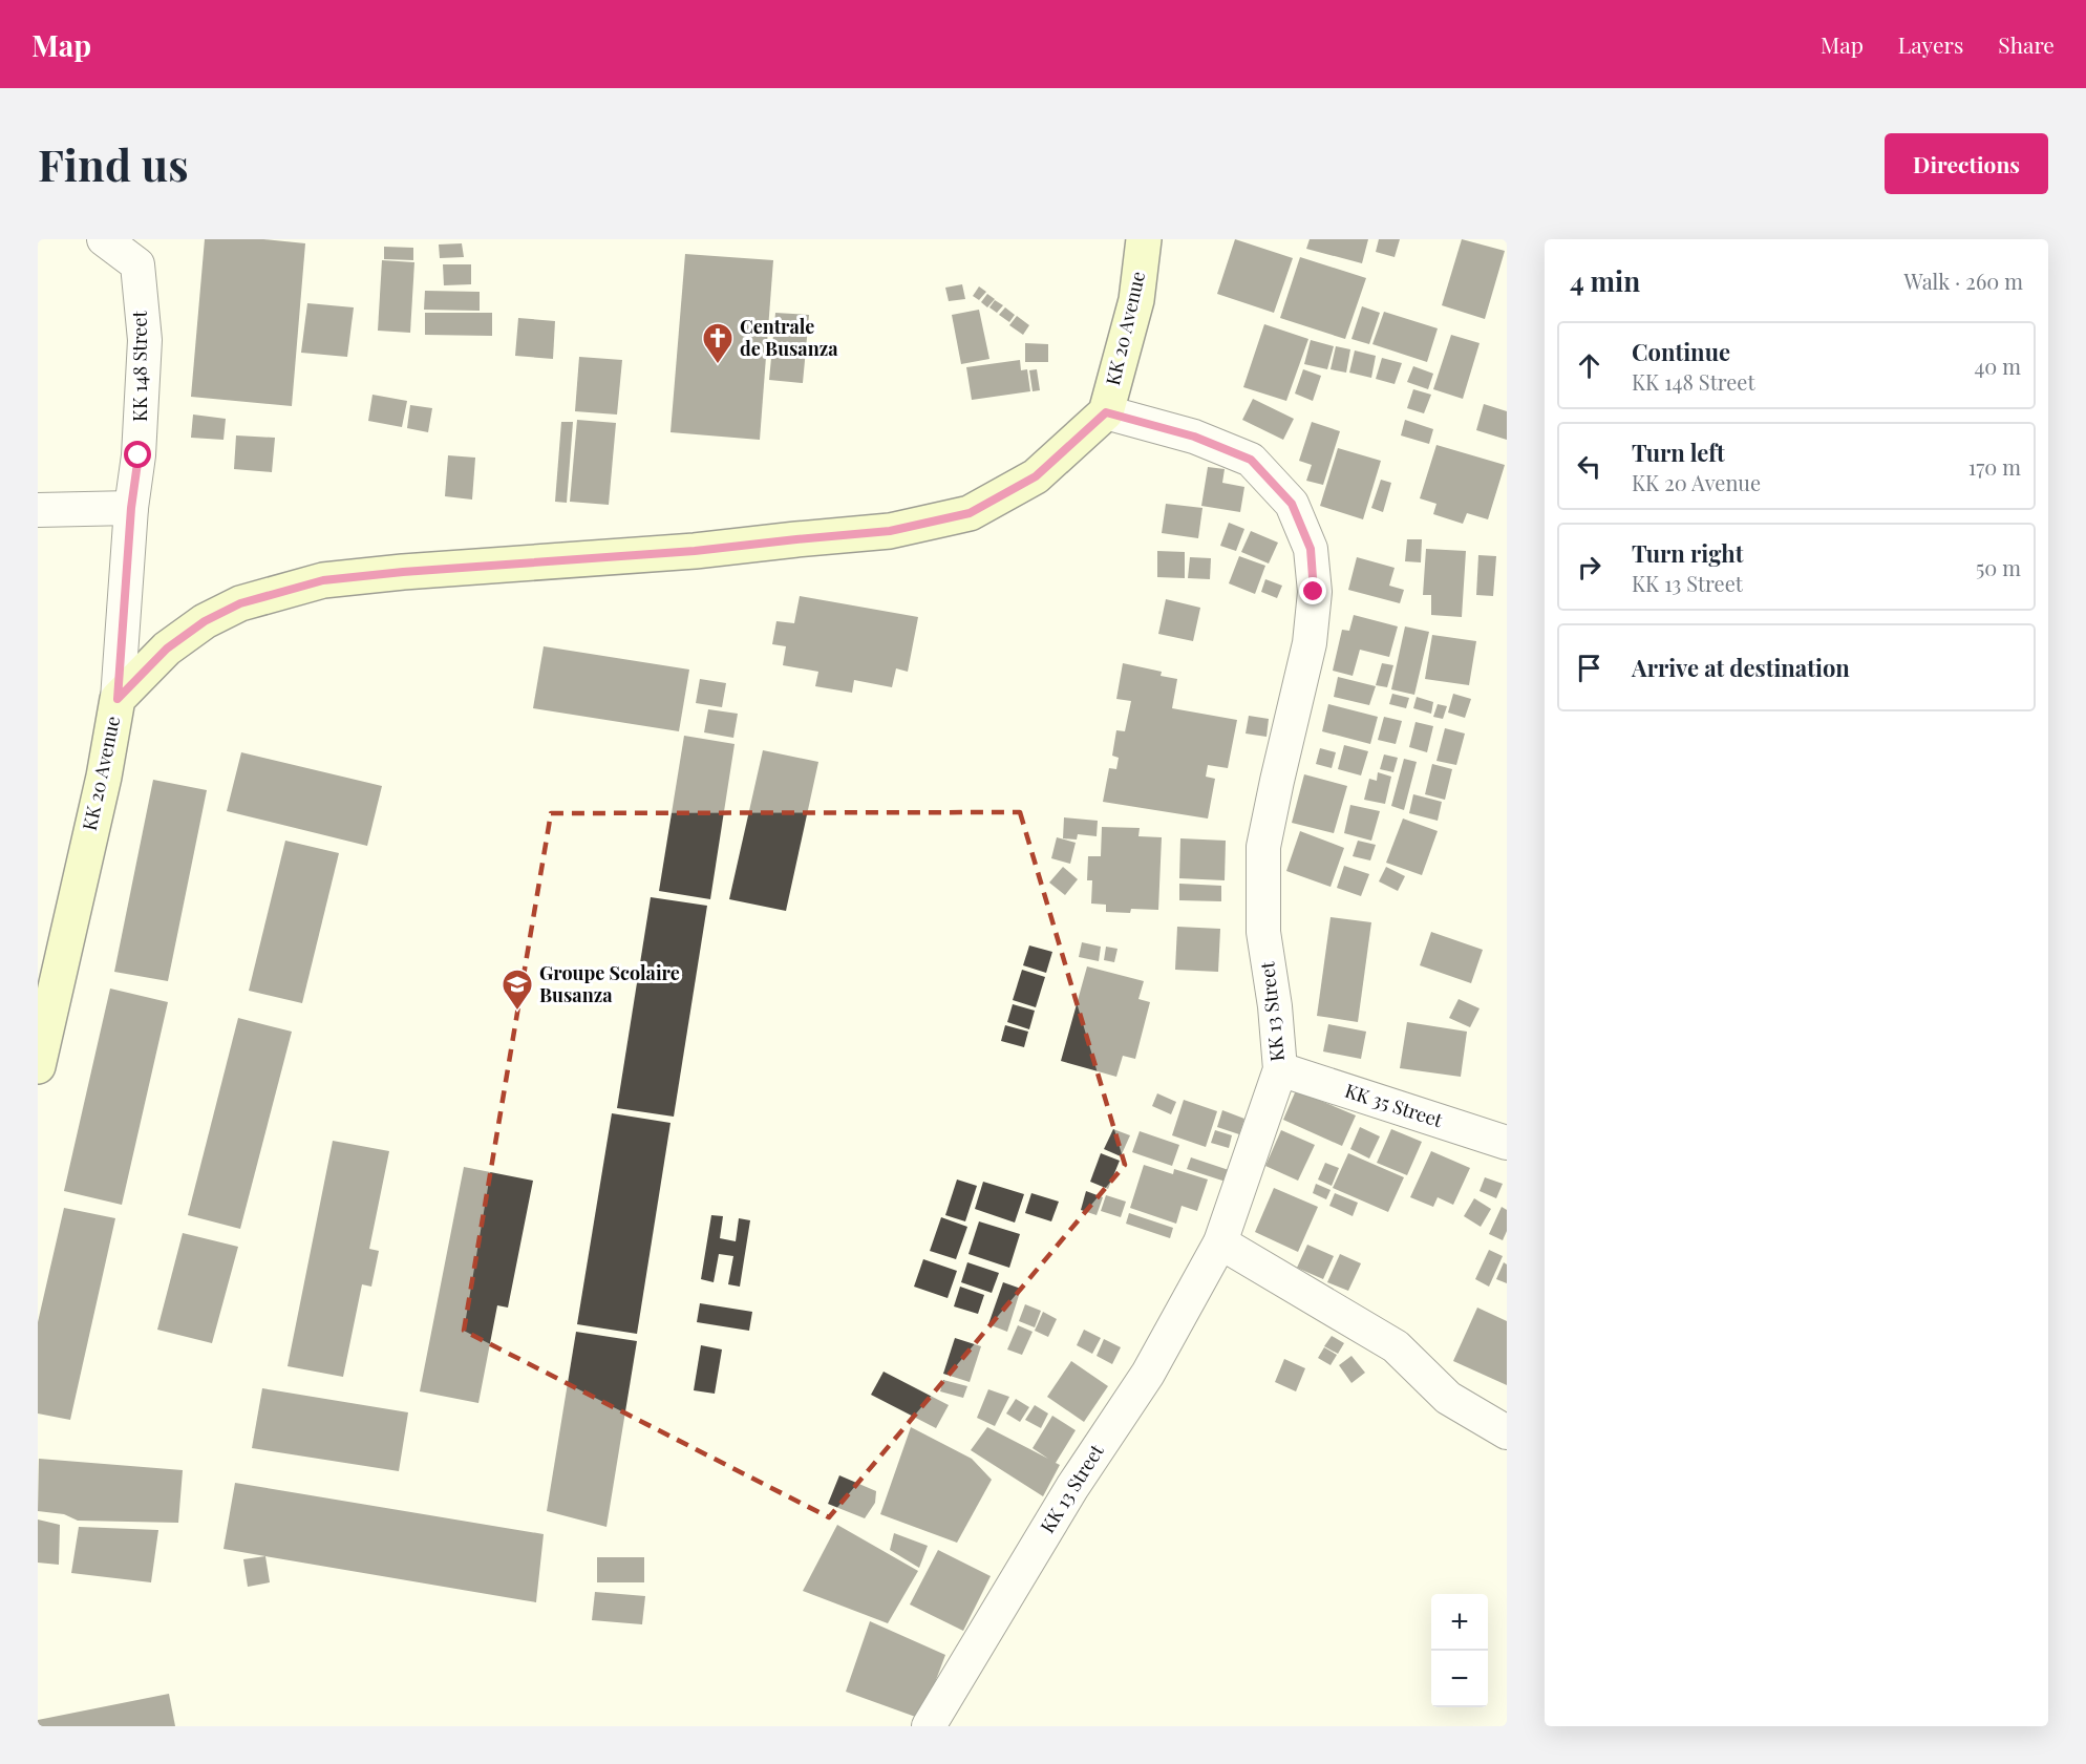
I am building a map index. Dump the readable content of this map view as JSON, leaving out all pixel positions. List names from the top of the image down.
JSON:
{
  "streets": {
    "main road": ["KK 20 Avenue"],
    "street": ["KK 148 Street", "KK 13 Street", "KK 35 Street"]
  },
  "crossings": [
    ["KK 20 Avenue", "KK 148 Street"],
    ["KK 20 Avenue", "KK 13 Street"],
    ["KK 13 Street", "KK 35 Street"]
  ],
  "places": {
    "church": ["Centrale de Busanza"],
    "school or university": ["Groupe Scolaire Busanza"]
  },
  "page": {
    "header": "Map",
    "nav": ["Map", "Layers", "Share"],
    "buttons": "Directions",
    "title": "Find us",
    "heading": ["4 min", "Walk · 260 m"],
    "list": [
      ["Continue", "KK 148 Street", "40 m"],
      ["Turn left", "KK 20 Avenue", "170 m"],
      ["Turn right", "KK 13 Street", "50 m"],
      "Arrive at destination"
    ],
    "map_buttons": ["+", "−"]
  }
}
